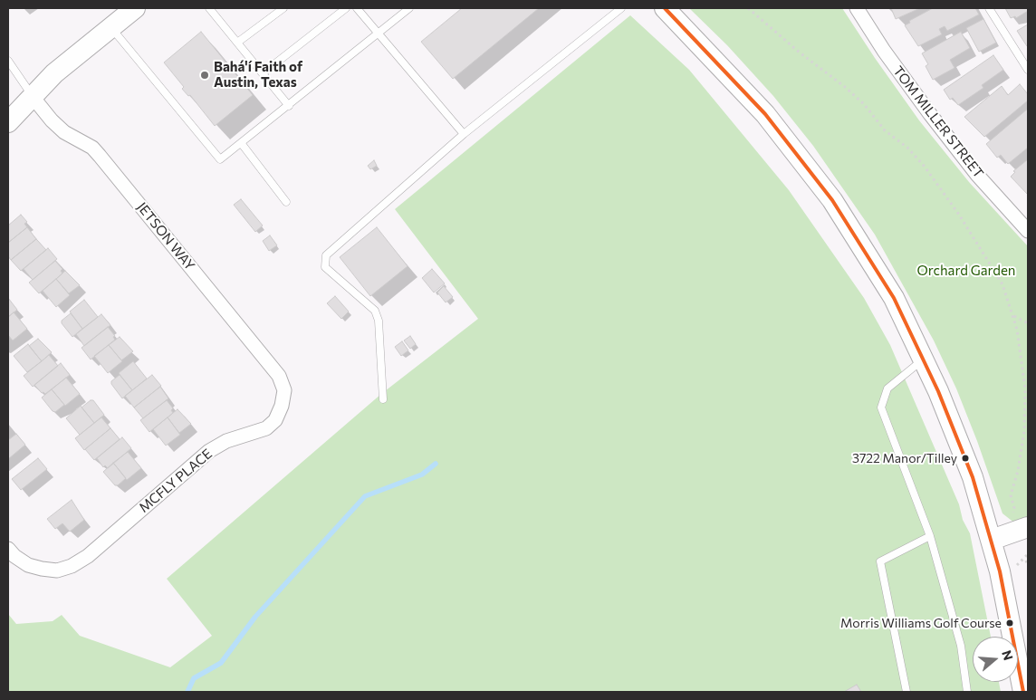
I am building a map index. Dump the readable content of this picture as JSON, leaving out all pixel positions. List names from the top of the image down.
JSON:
{
  "streets": {
    "street": ["TOM MILLER STREET", "JETSON WAY", "MCFLY PLACE"]
  },
  "crossings": [
    ["JETSON WAY", "MCFLY PLACE"]
  ],
  "parks": ["Orchard Garden"],
  "places": ["Bahá'í Faith of Austin, Texas", "3722 Manor/Tilley", "Morris Williams Golf Course"],
  "north": "right"
}
